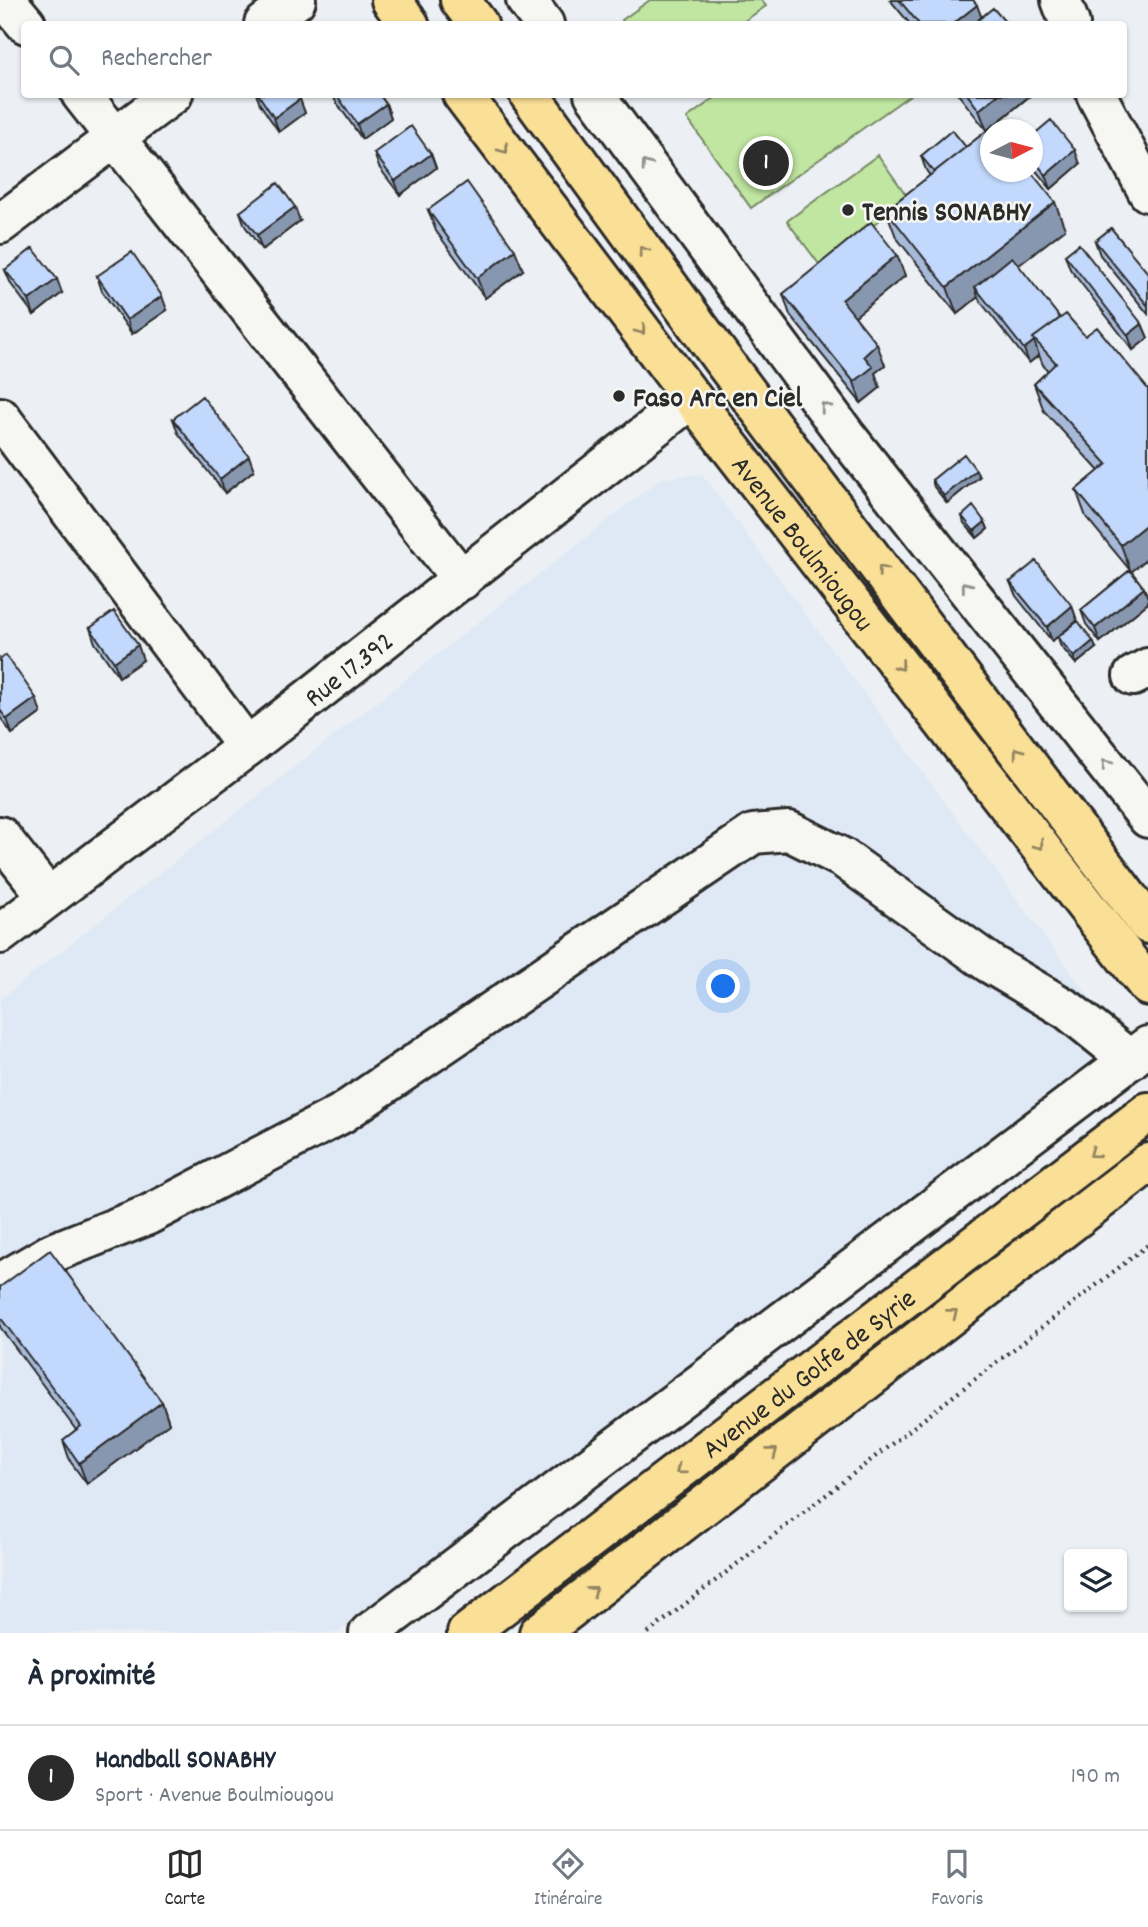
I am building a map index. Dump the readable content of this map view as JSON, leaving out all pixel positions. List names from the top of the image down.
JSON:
{
  "streets": {
    "main road": ["Avenue Boulmiougou", "Avenue du Golfe de Syrie"],
    "street": ["Rue 17.392"]
  },
  "crossings": [
    ["Avenue Boulmiougou", "Rue 17.392"]
  ],
  "places": ["Tennis SONABHY", "Faso Arc en Ciel"],
  "north": "right",
  "page": {
    "search": "Rechercher",
    "pins": "1",
    "heading": "À proximité",
    "list": [
      {
        "mark": "1",
        "name": "Handball SONABHY",
        "note": "Sport · Avenue Boulmiougou",
        "value": "190 m"
      }
    ],
    "nav": ["Carte", "Itinéraire", "Favoris"]
  }
}
